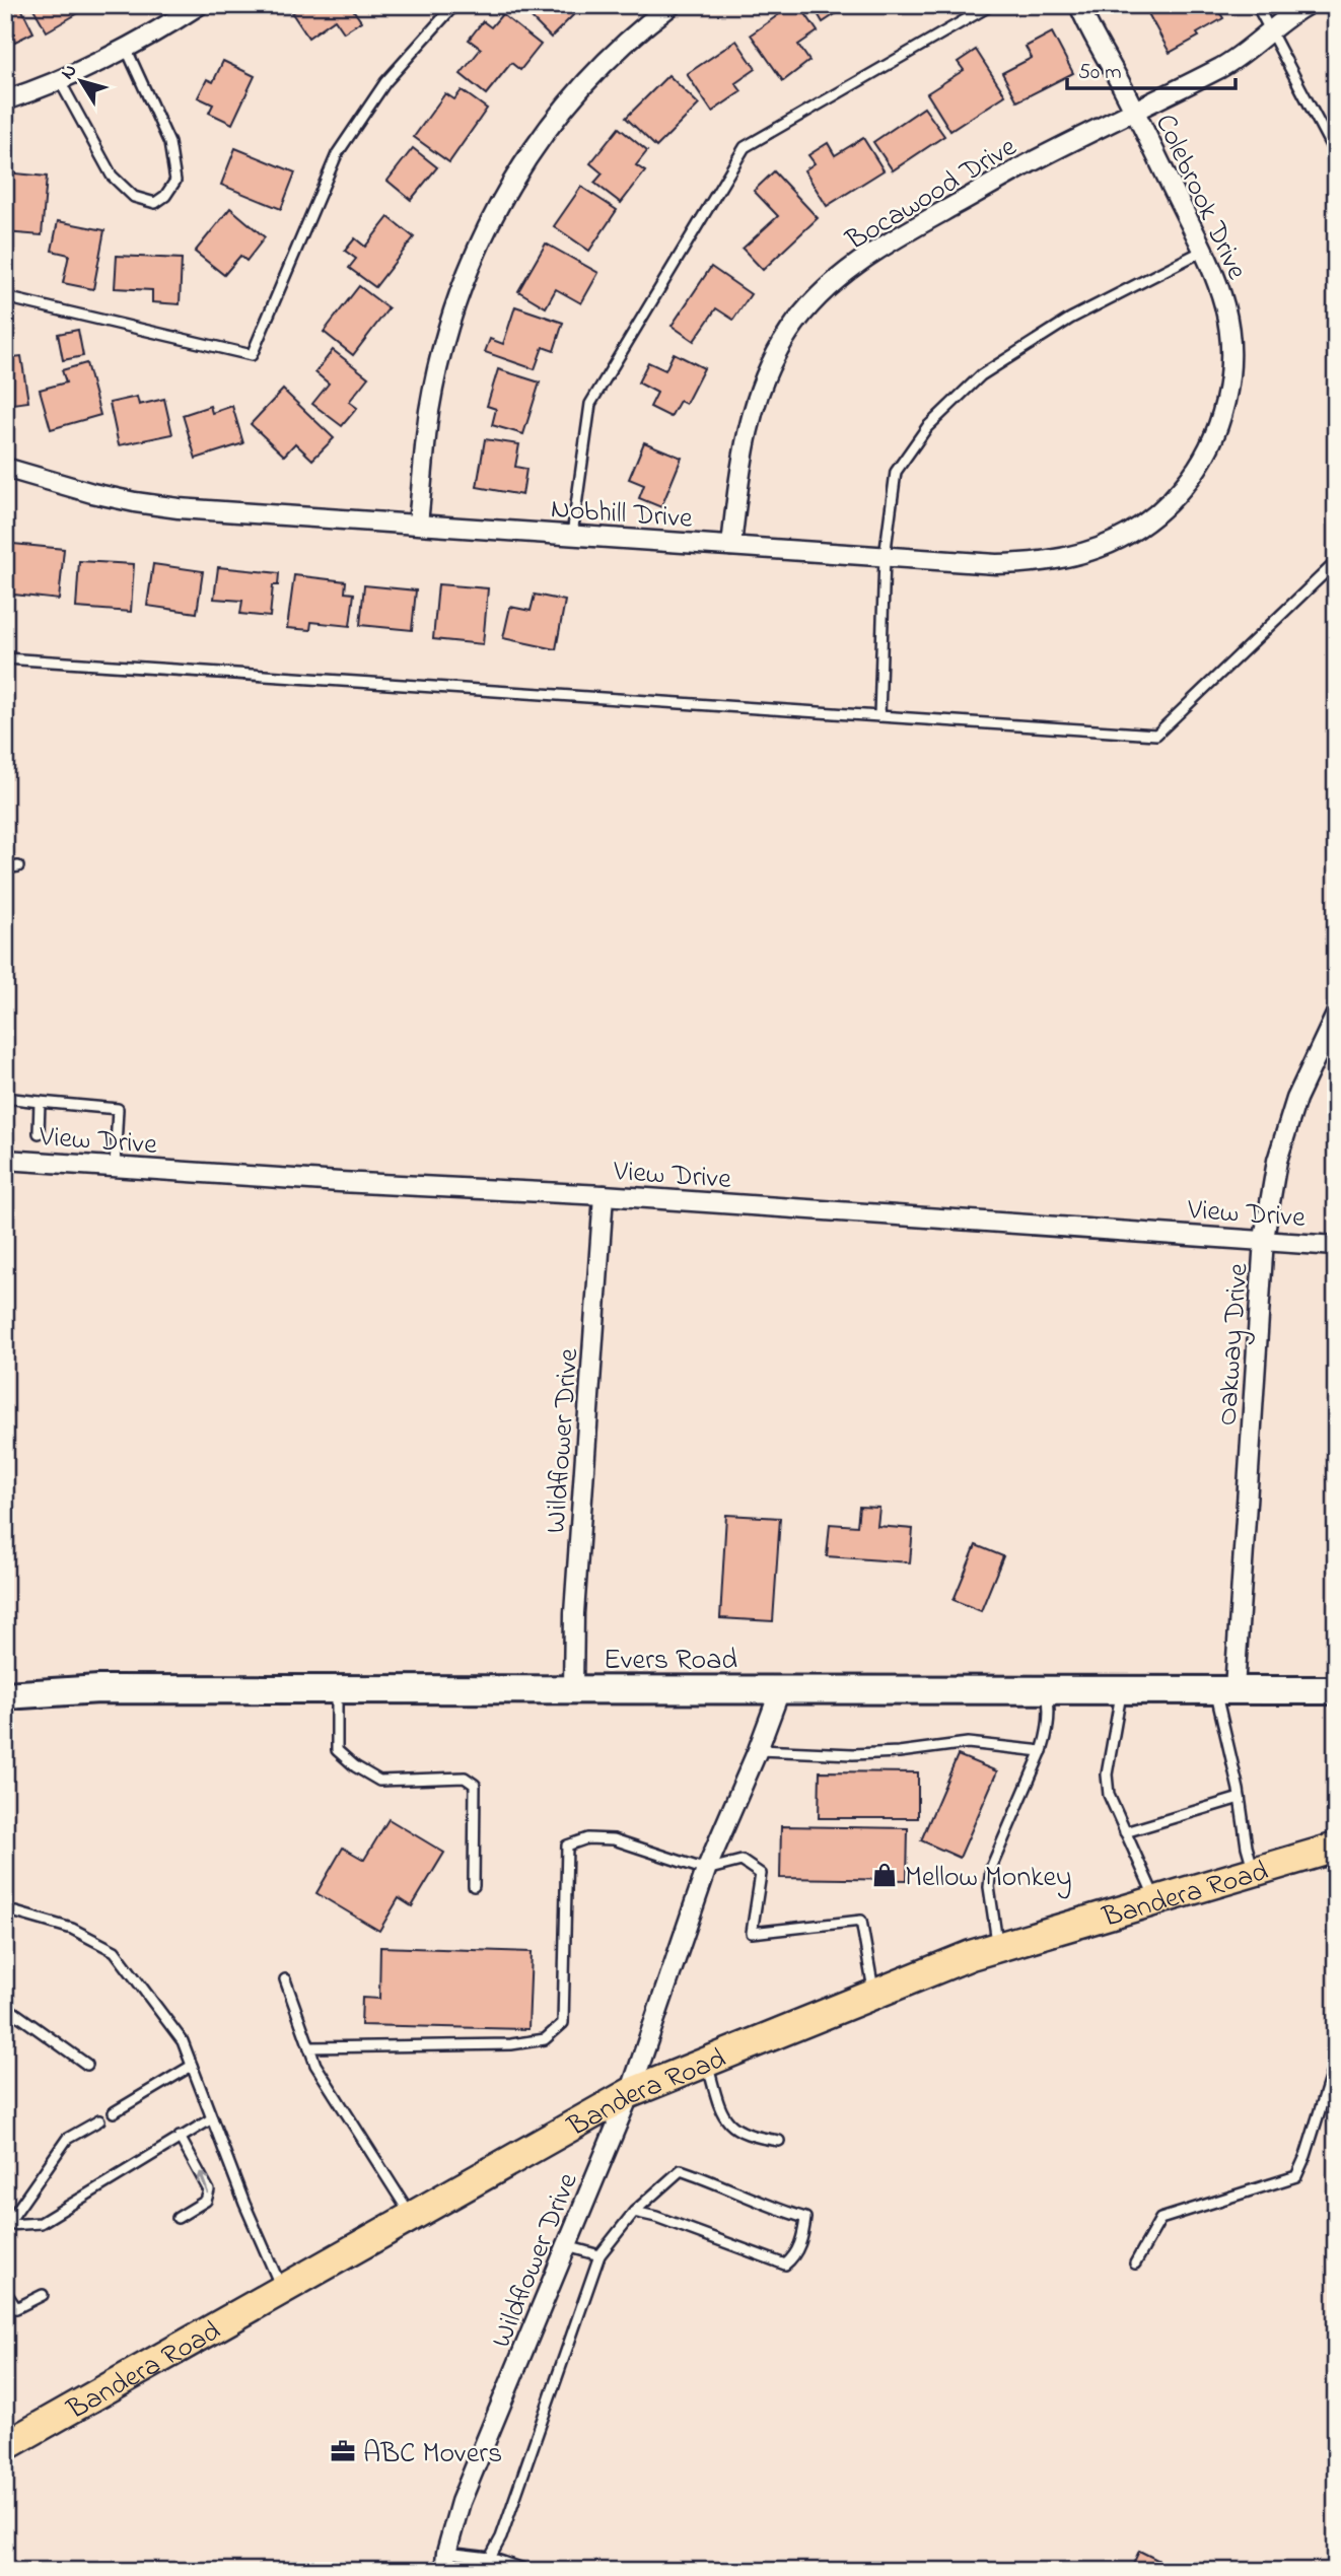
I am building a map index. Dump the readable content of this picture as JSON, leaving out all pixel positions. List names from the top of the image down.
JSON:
{
  "streets": {
    "main road": ["Evers Road", "Bandera Road"],
    "street": [
      "Bocawood Drive",
      "Colebrook Drive",
      "Nobhill Drive",
      "View Drive",
      "Oakway Drive",
      "Wildflower Drive"
    ]
  },
  "crossings": [
    ["Bocawood Drive", "Colebrook Drive"],
    ["Bocawood Drive", "Nobhill Drive"],
    ["Colebrook Drive", "Nobhill Drive"],
    ["View Drive", "Oakway Drive"],
    ["View Drive", "Wildflower Drive"],
    ["Oakway Drive", "Evers Road"],
    ["Wildflower Drive", "Evers Road"],
    ["Wildflower Drive", "Bandera Road"]
  ],
  "places": {
    "shop": ["Mellow Monkey"],
    "office": ["ABC Movers"]
  },
  "scale_bar": "50 m",
  "north": "top left"
}
